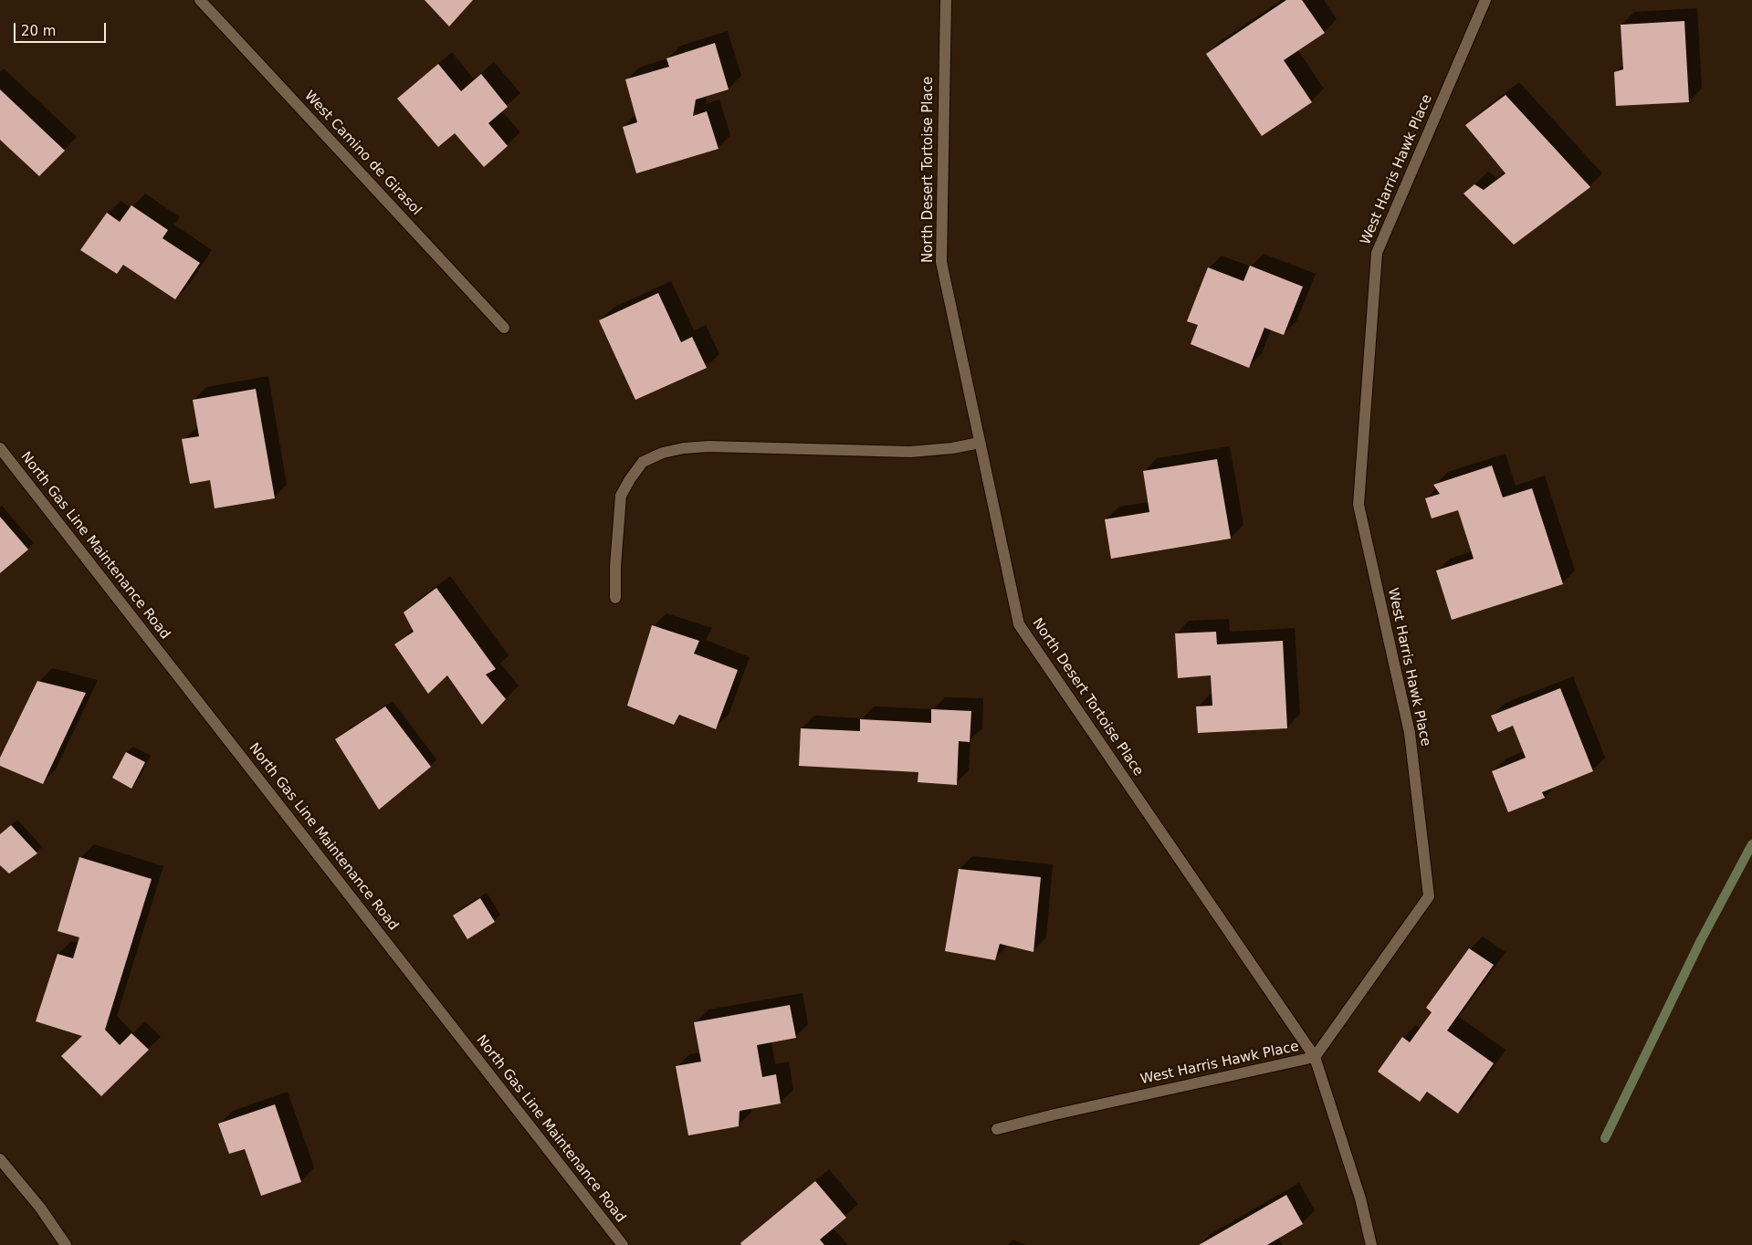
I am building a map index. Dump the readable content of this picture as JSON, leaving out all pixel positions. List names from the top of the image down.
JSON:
{
  "streets": {
    "street": [
      "West Camino de Girasol",
      "North Desert Tortoise Place",
      "West Harris Hawk Place",
      "North Gas Line Maintenance Road"
    ]
  },
  "crossings": [
    ["North Desert Tortoise Place", "West Harris Hawk Place"]
  ],
  "scale_bar": "20 m"
}
